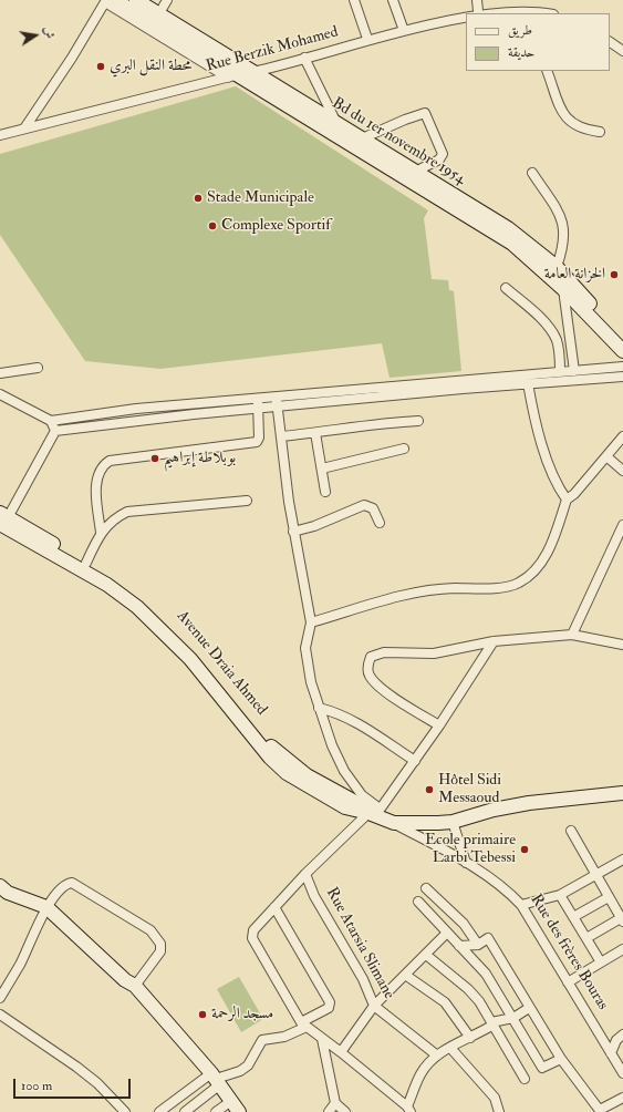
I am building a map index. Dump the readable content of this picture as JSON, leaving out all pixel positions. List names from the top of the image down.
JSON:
{
  "streets": {
    "street": [
      "Rue Berzik Mohamed",
      "Bd du 1er novembre 1954",
      "Avenue Draia Ahmed",
      "Rue Atarsia Slimane",
      "Rue des frères Bouras"
    ]
  },
  "crossings": [
    ["Rue Berzik Mohamed", "Bd du 1er novembre 1954"],
    ["Avenue Draia Ahmed", "Rue des frères Bouras"]
  ],
  "places": [
    "محطة النقل البري",
    "Stade Municipale",
    "Complexe Sportif",
    "الخزانة العامة",
    "بوبلاطة إبراهيم",
    "Hôtel Sidi Messaoud",
    "Ecole primaire Larbi Tebessi",
    "مسجد الرحمة"
  ],
  "legend": ["طريق", "حديقة"],
  "scale_bar": "100 m",
  "north": "right"
}
